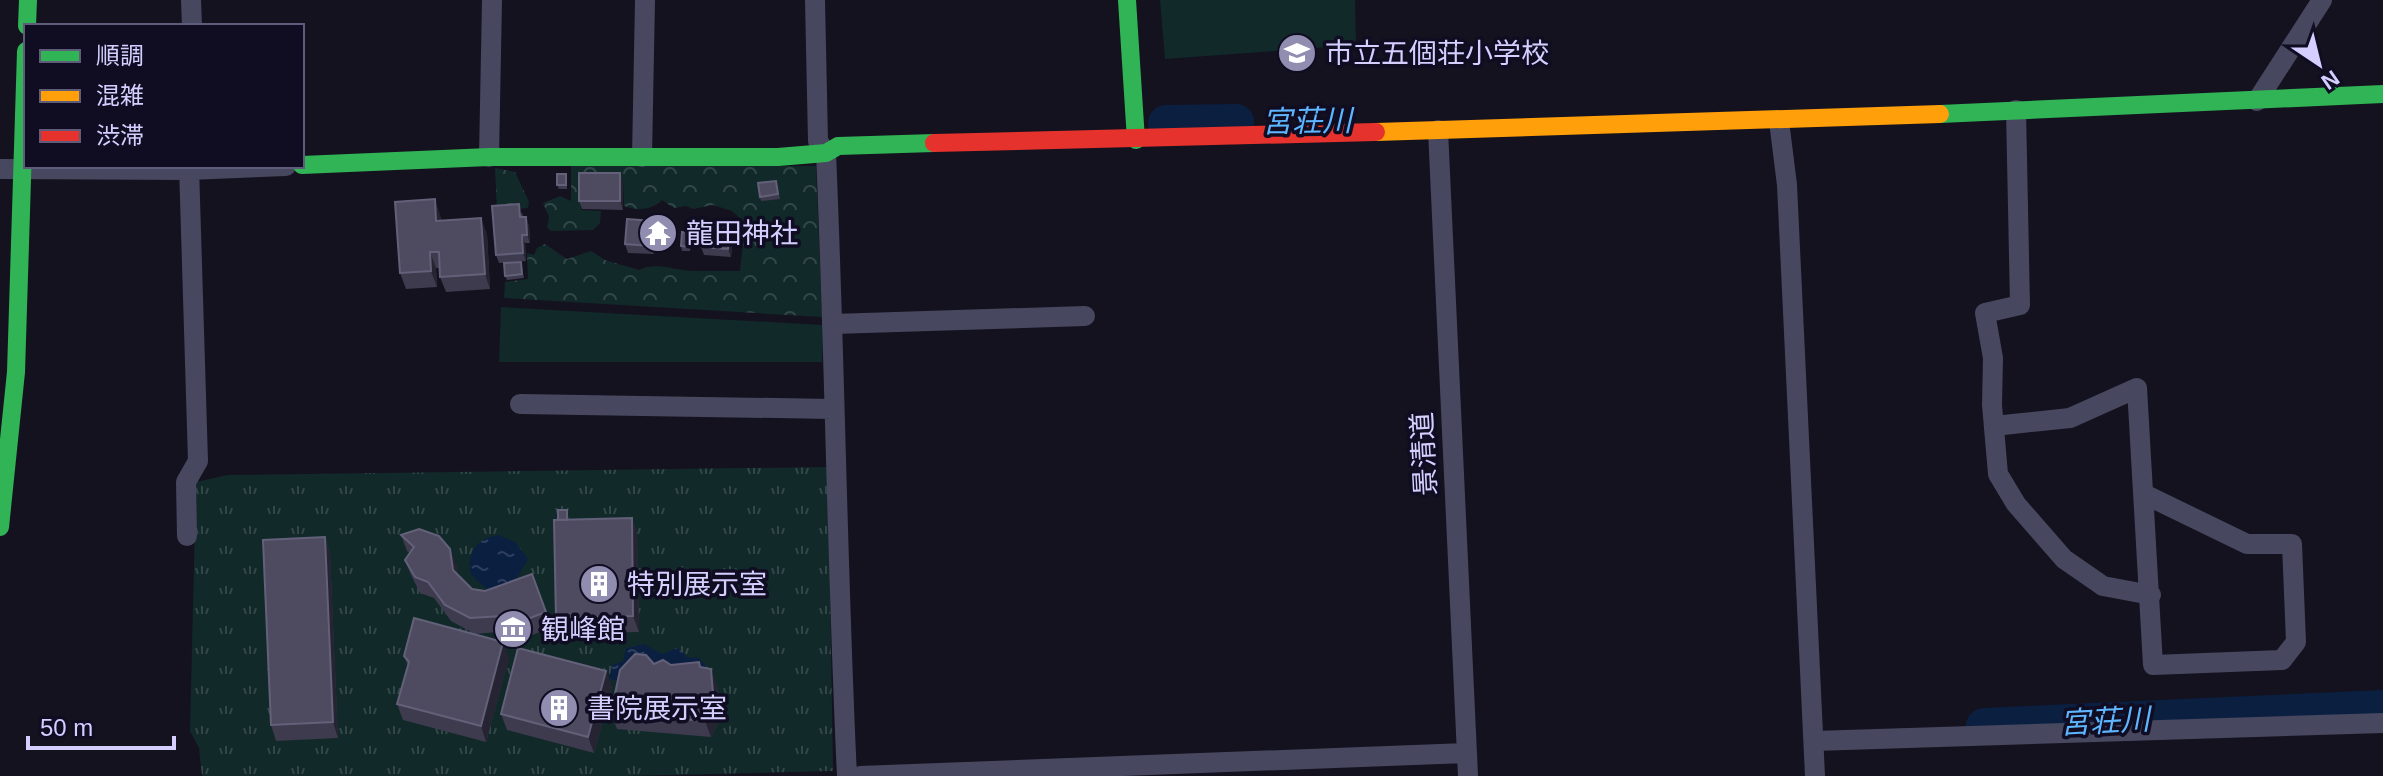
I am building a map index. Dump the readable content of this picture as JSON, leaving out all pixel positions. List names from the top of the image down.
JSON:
{
  "streets": {
    "street": ["景清道"]
  },
  "water": ["宮荘川"],
  "places": {
    "school or university": ["市立五個荘小学校"],
    "temple": ["龍田神社"],
    "building": ["特別展示室", "書院展示室"],
    "museum": ["観峰館"]
  },
  "legend": ["順調", "混雑", "渋滞"],
  "scale_bar": "50 m",
  "north": "bottom right"
}
